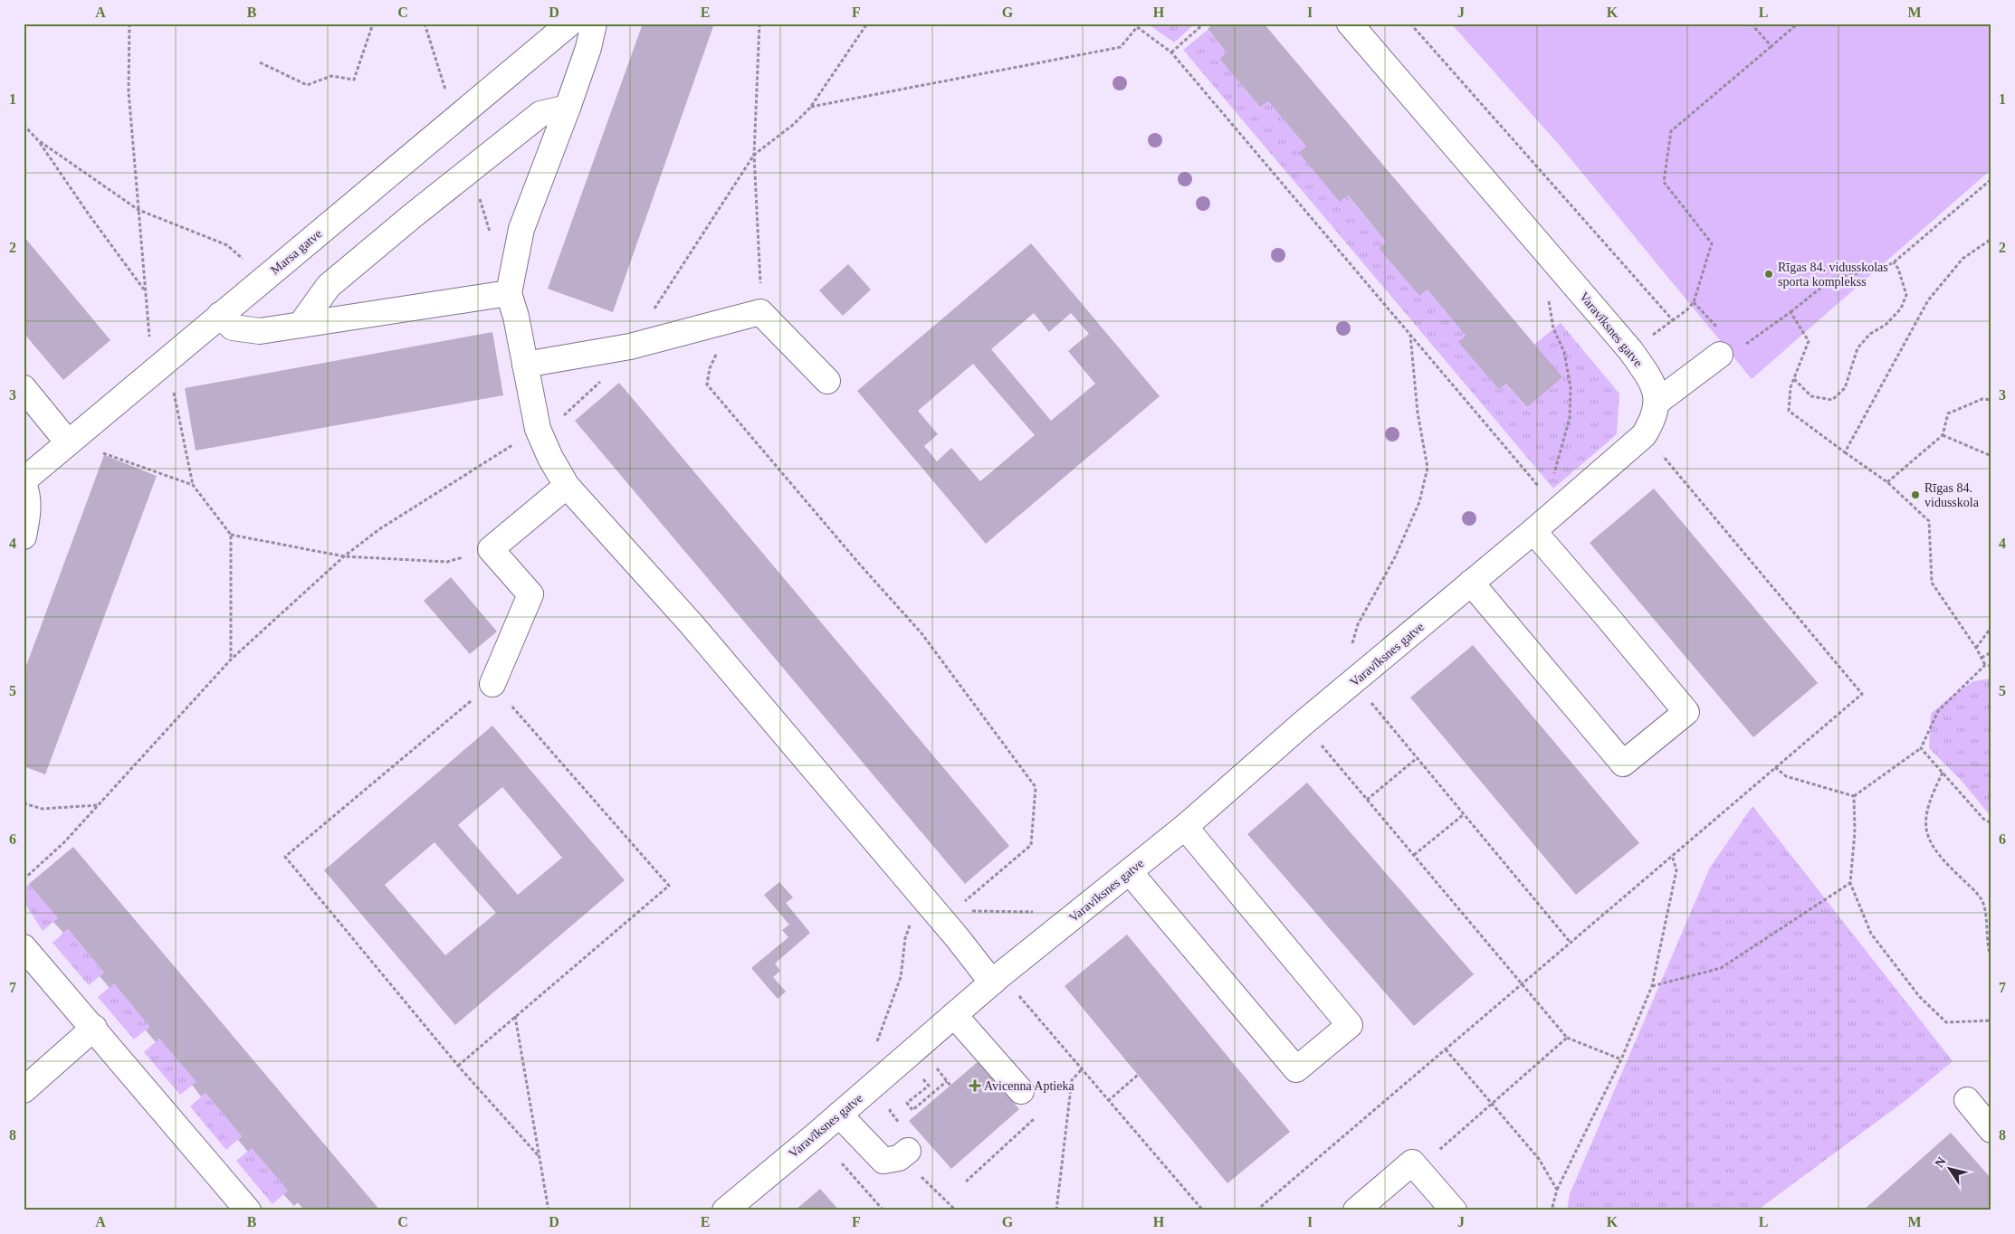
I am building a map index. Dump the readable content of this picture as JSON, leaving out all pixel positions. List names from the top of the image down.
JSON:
{
  "streets": {
    "street": ["Marsa gatve", "Varavīksnes gatve"]
  },
  "places": {
    "other": ["Rīgas 84. vidusskolas sporta komplekss", "Rīgas 84. vidusskola"],
    "health": ["Avicenna Aptieka"]
  },
  "north": "top left",
  "grid": {
    "columns": [
      "A",
      "B",
      "C",
      "D",
      "E",
      "F",
      "G",
      "H",
      "I",
      "J",
      "K",
      "L",
      "M"
    ],
    "rows": [
      "1",
      "2",
      "3",
      "4",
      "5",
      "6",
      "7",
      "8"
    ]
  }
}
